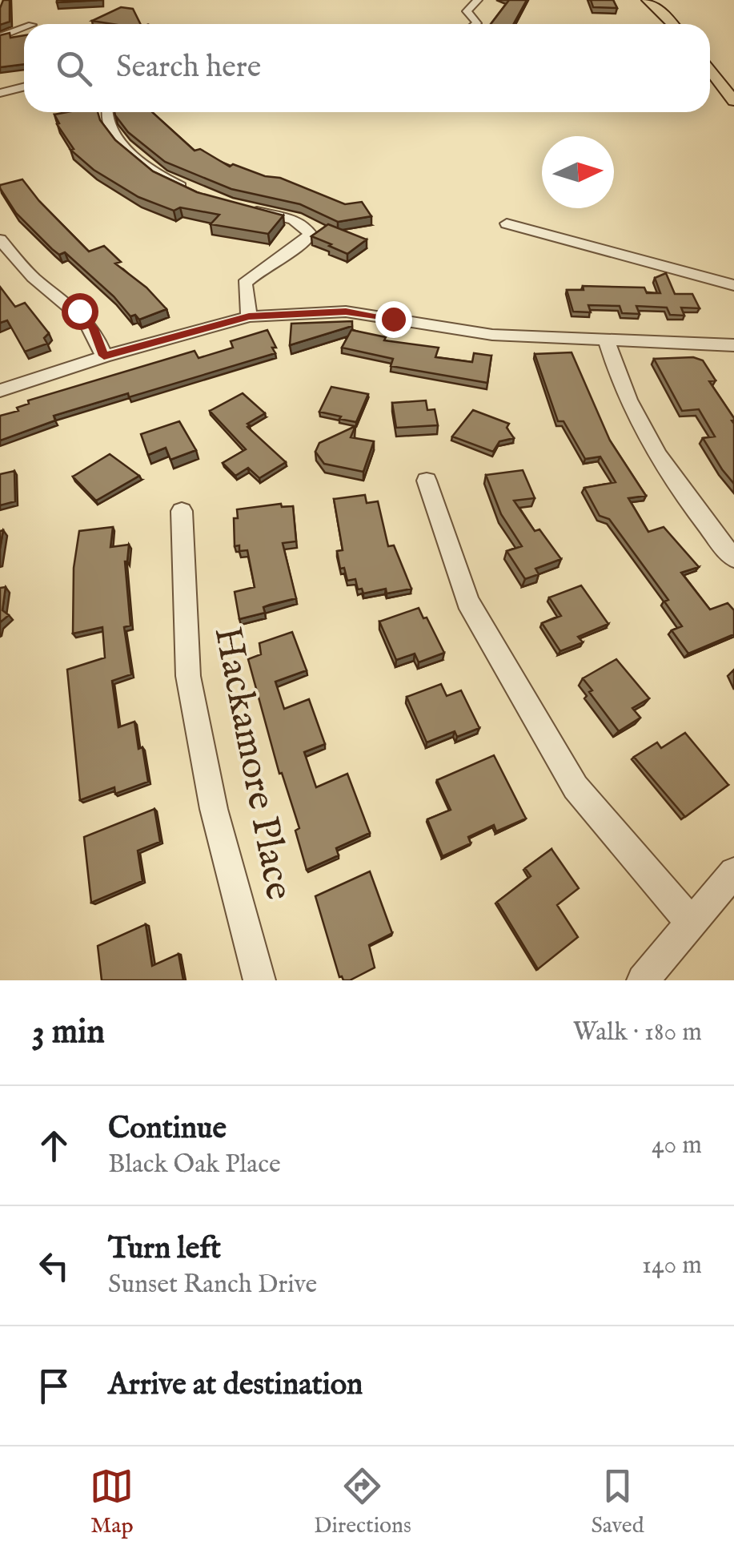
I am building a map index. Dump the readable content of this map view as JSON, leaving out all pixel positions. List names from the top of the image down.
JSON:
{
  "streets": {
    "street": ["Hackamore Place"]
  },
  "north": "right",
  "page": {
    "search": "Search here",
    "heading": ["3 min", "Walk · 180 m"],
    "list": [
      ["Continue", "Black Oak Place", "40 m"],
      ["Turn left", "Sunset Ranch Drive", "140 m"],
      "Arrive at destination"
    ],
    "nav": ["Map", "Directions", "Saved"]
  }
}
